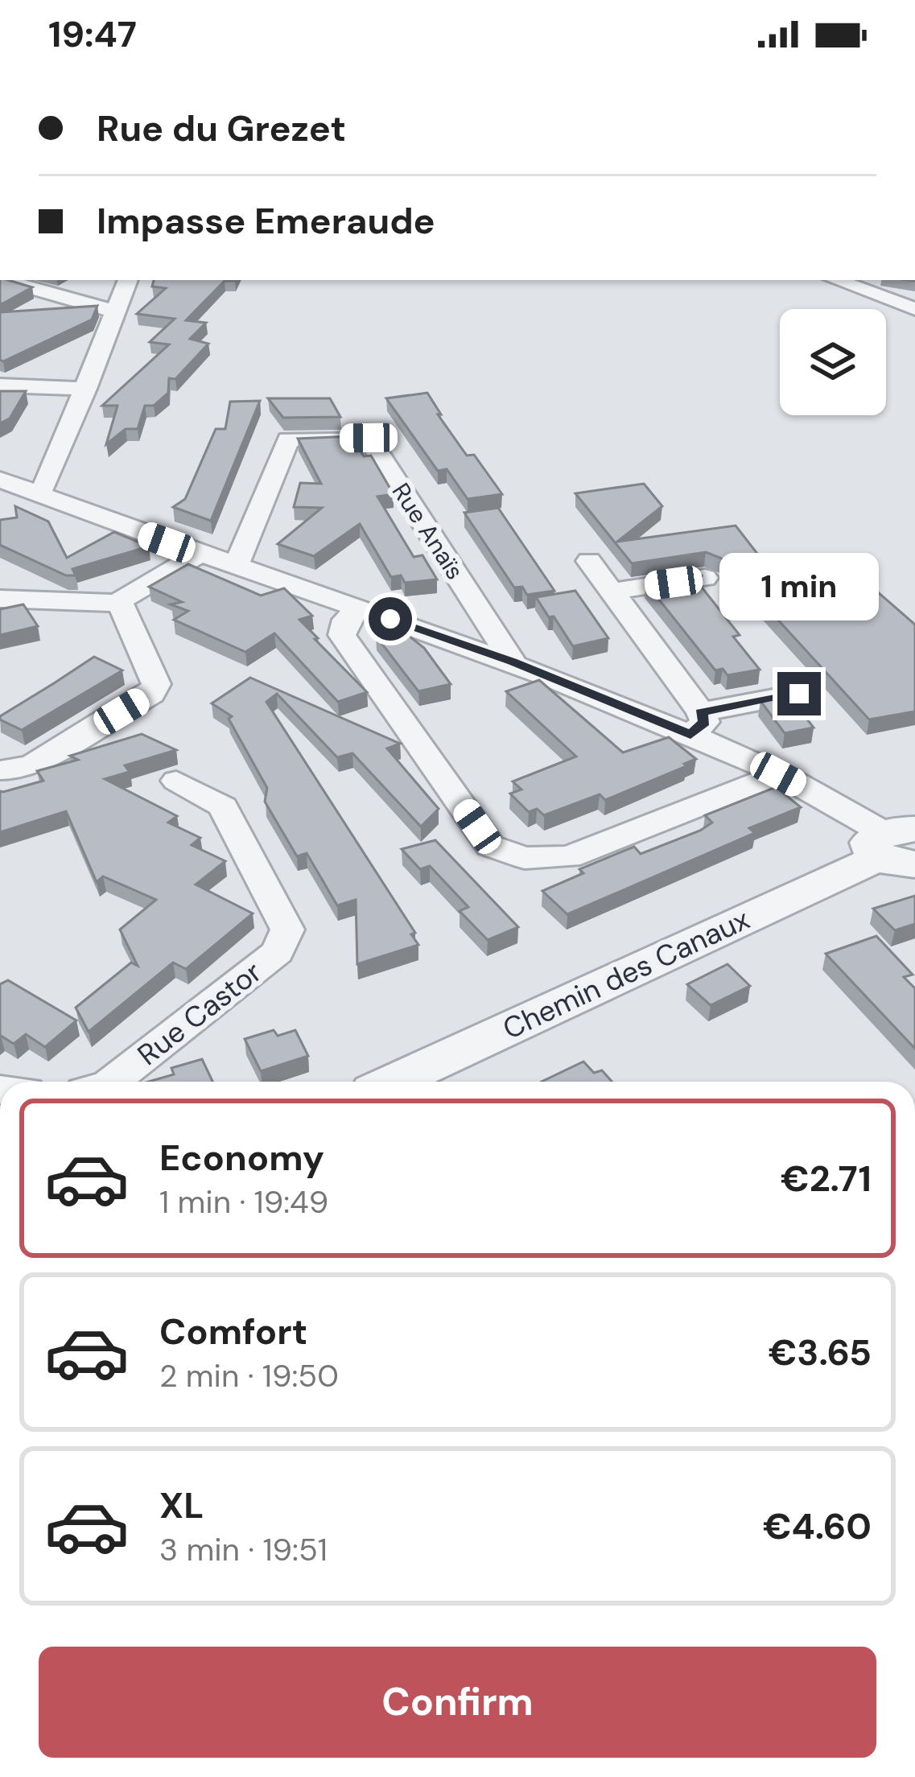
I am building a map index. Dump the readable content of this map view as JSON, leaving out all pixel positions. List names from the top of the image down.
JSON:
{
  "streets": {
    "street": ["Rue Anaïs", "Chemin des Canaux", "Rue Castor"]
  },
  "page": {
    "status": "19:47",
    "banner": ["Rue du Grezet", "Impasse Emeraude"],
    "bubble": "1 min",
    "list": [
      {
        "name": "Economy",
        "note": "1 min · 19:49",
        "value": "€2.71"
      },
      {
        "name": "Comfort",
        "note": "2 min · 19:50",
        "value": "€3.65"
      },
      {
        "name": "XL",
        "note": "3 min · 19:51",
        "value": "€4.60"
      }
    ],
    "buttons": "Confirm"
  }
}
